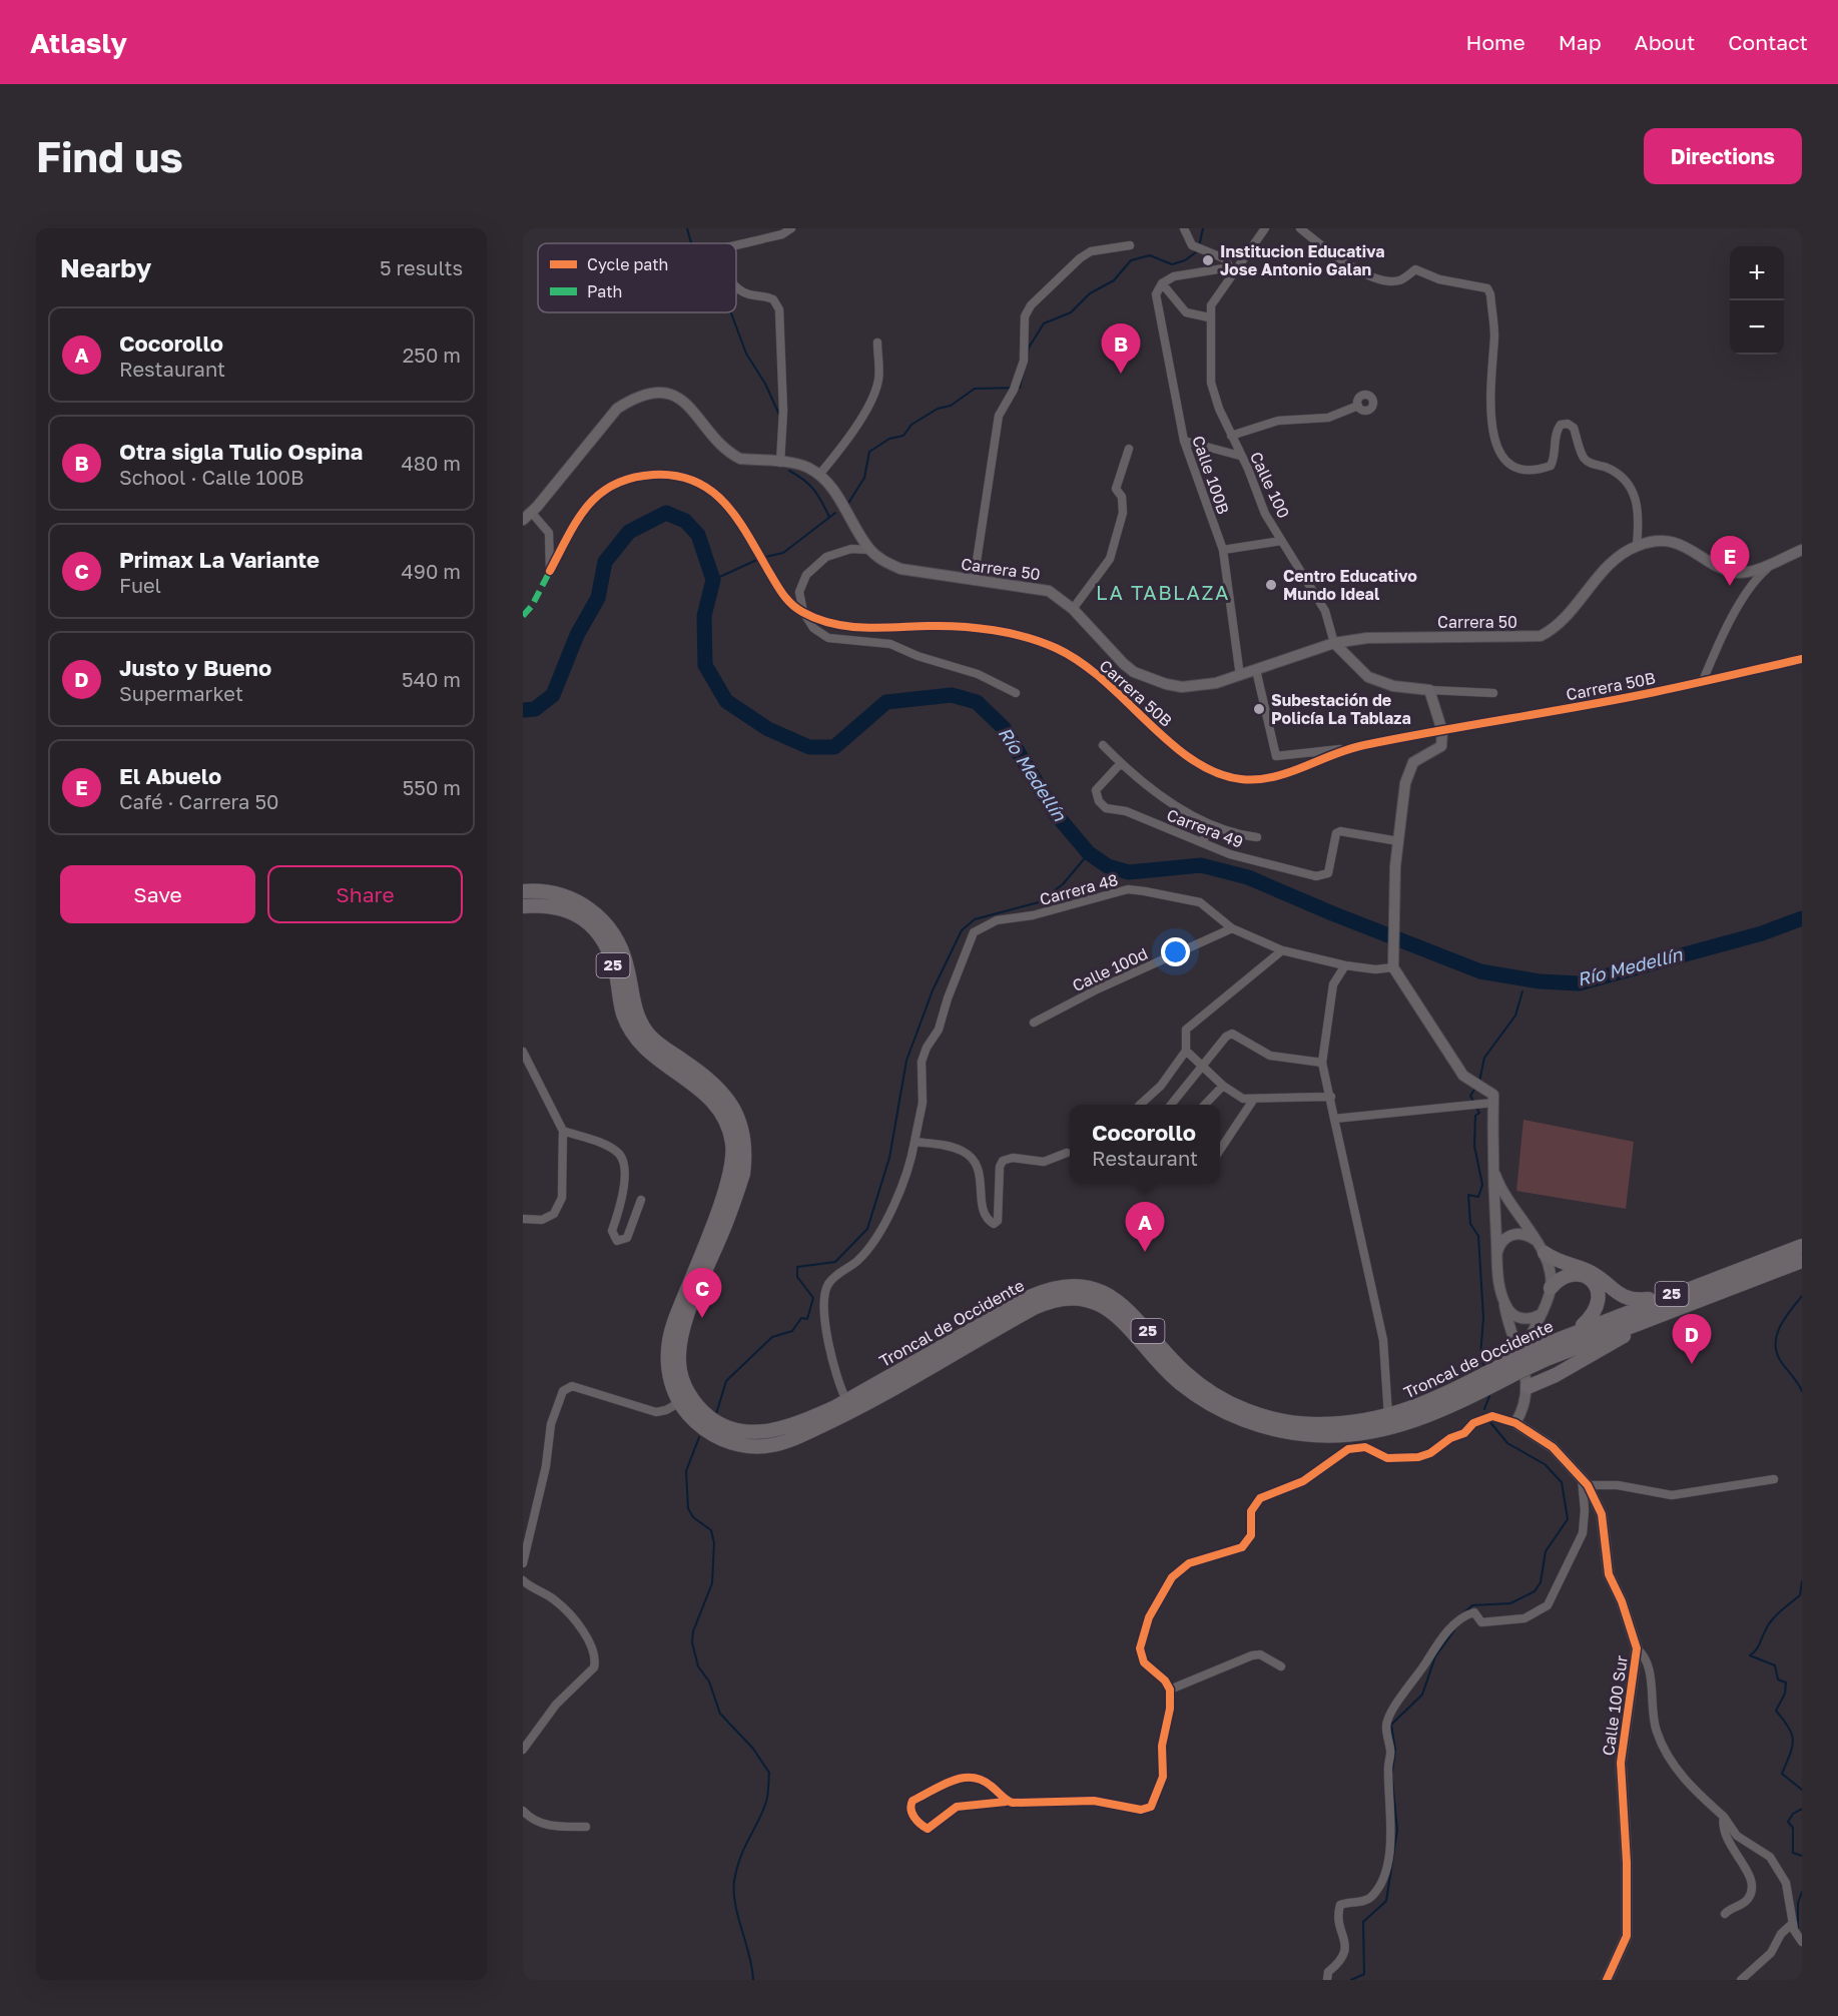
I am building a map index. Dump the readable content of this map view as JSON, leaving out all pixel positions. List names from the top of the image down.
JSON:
{
  "streets": {
    "highway": ["25", "Troncal de Occidente"],
    "street": [
      "Calle 100B",
      "Calle 100",
      "Carrera 50",
      "Carrera 50B",
      "Carrera 49",
      "Carrera 48",
      "Calle 100d",
      "Calle 100 Sur"
    ]
  },
  "crossings": [
    ["Calle 100B", "Carrera 50"],
    ["Calle 100", "Carrera 50"],
    ["Carrera 48", "Calle 100d"]
  ],
  "districts": ["LA TABLAZA"],
  "water": ["Río Medellín"],
  "places": ["Institucion Educativa Jose Antonio Galan", "Centro Educativo Mundo Ideal", "Subestación de Policía La Tablaza"],
  "legend": ["Cycle path", "Path"],
  "page": {
    "header": "Atlasly",
    "nav": [
      "Home",
      "Map",
      "About",
      "Contact"
    ],
    "buttons": [
      "Directions",
      ["Save", "Share"]
    ],
    "title": "Find us",
    "heading": ["Nearby", "5 results"],
    "map_buttons": ["+", "−"],
    "list": [
      {
        "mark": "A",
        "name": "Cocorollo",
        "note": "Restaurant",
        "value": "250 m"
      },
      {
        "mark": "B",
        "name": "Otra sigla Tulio Ospina",
        "note": "School · Calle 100B",
        "value": "480 m"
      },
      {
        "mark": "C",
        "name": "Primax La Variante",
        "note": "Fuel",
        "value": "490 m"
      },
      {
        "mark": "D",
        "name": "Justo y Bueno",
        "note": "Supermarket",
        "value": "540 m"
      },
      {
        "mark": "E",
        "name": "El Abuelo",
        "note": "Café · Carrera 50",
        "value": "550 m"
      }
    ],
    "pins": [
      "B",
      "E",
      "A",
      "C",
      "D"
    ],
    "popup": ["Cocorollo", "Restaurant"]
  }
}
